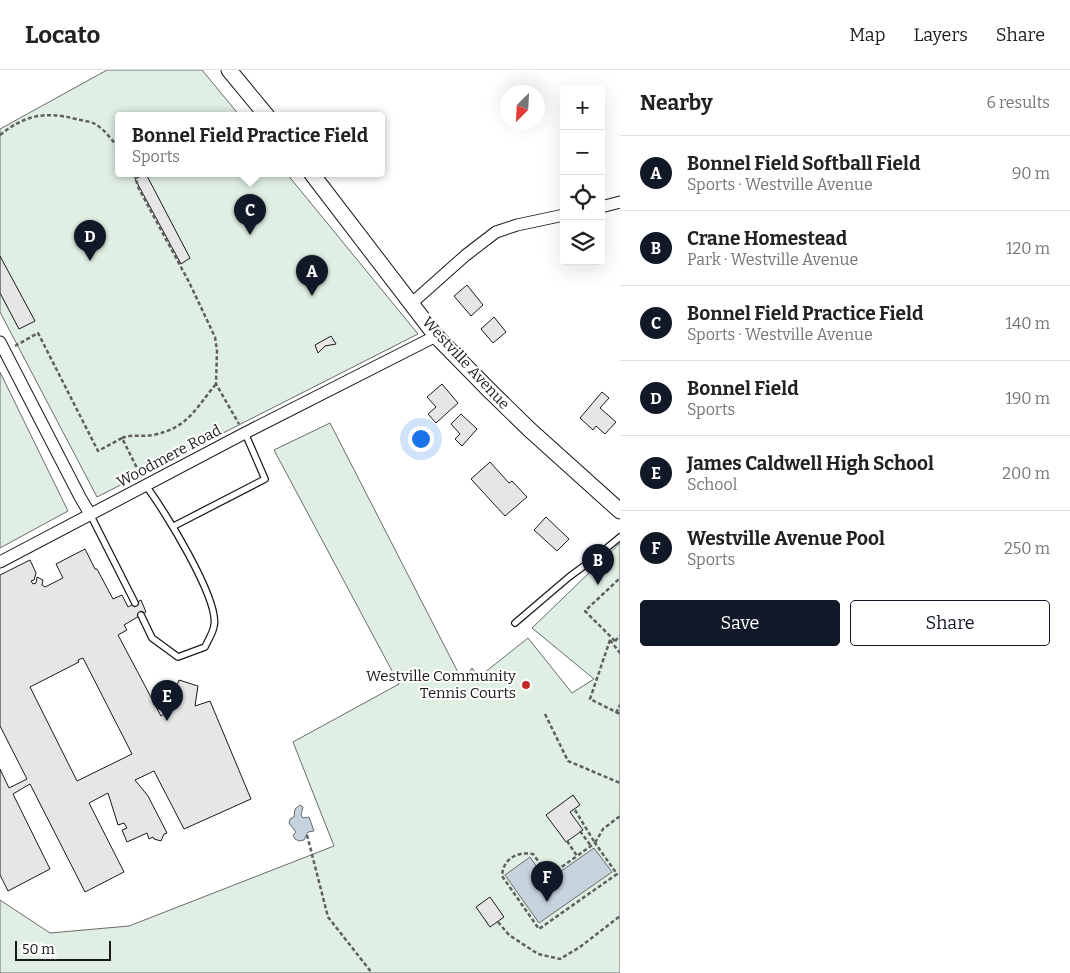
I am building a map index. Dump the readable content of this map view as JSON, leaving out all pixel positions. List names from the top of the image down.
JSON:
{
  "streets": {
    "street": ["Westville Avenue", "Woodmere Road"]
  },
  "crossings": [
    ["Westville Avenue", "Woodmere Road"]
  ],
  "places": ["Westville Community Tennis Courts"],
  "scale_bar": "50 m",
  "north": "bottom left",
  "page": {
    "header": "Locato",
    "nav": ["Map", "Layers", "Share"],
    "heading": ["Nearby", "6 results"],
    "map_buttons": ["+", "−"],
    "popup": ["Bonnel Field Practice Field", "Sports"],
    "list": [
      {
        "mark": "A",
        "name": "Bonnel Field Softball Field",
        "note": "Sports · Westville Avenue",
        "value": "90 m"
      },
      {
        "mark": "B",
        "name": "Crane Homestead",
        "note": "Park · Westville Avenue",
        "value": "120 m"
      },
      {
        "mark": "C",
        "name": "Bonnel Field Practice Field",
        "note": "Sports · Westville Avenue",
        "value": "140 m"
      },
      {
        "mark": "D",
        "name": "Bonnel Field",
        "note": "Sports",
        "value": "190 m"
      },
      {
        "mark": "E",
        "name": "James Caldwell High School",
        "note": "School",
        "value": "200 m"
      },
      {
        "mark": "F",
        "name": "Westville Avenue Pool",
        "note": "Sports",
        "value": "250 m"
      }
    ],
    "pins": [
      "C",
      "D",
      "A",
      "B",
      "E",
      "F"
    ],
    "buttons": ["Save", "Share"],
    "scale": "50 m"
  }
}
